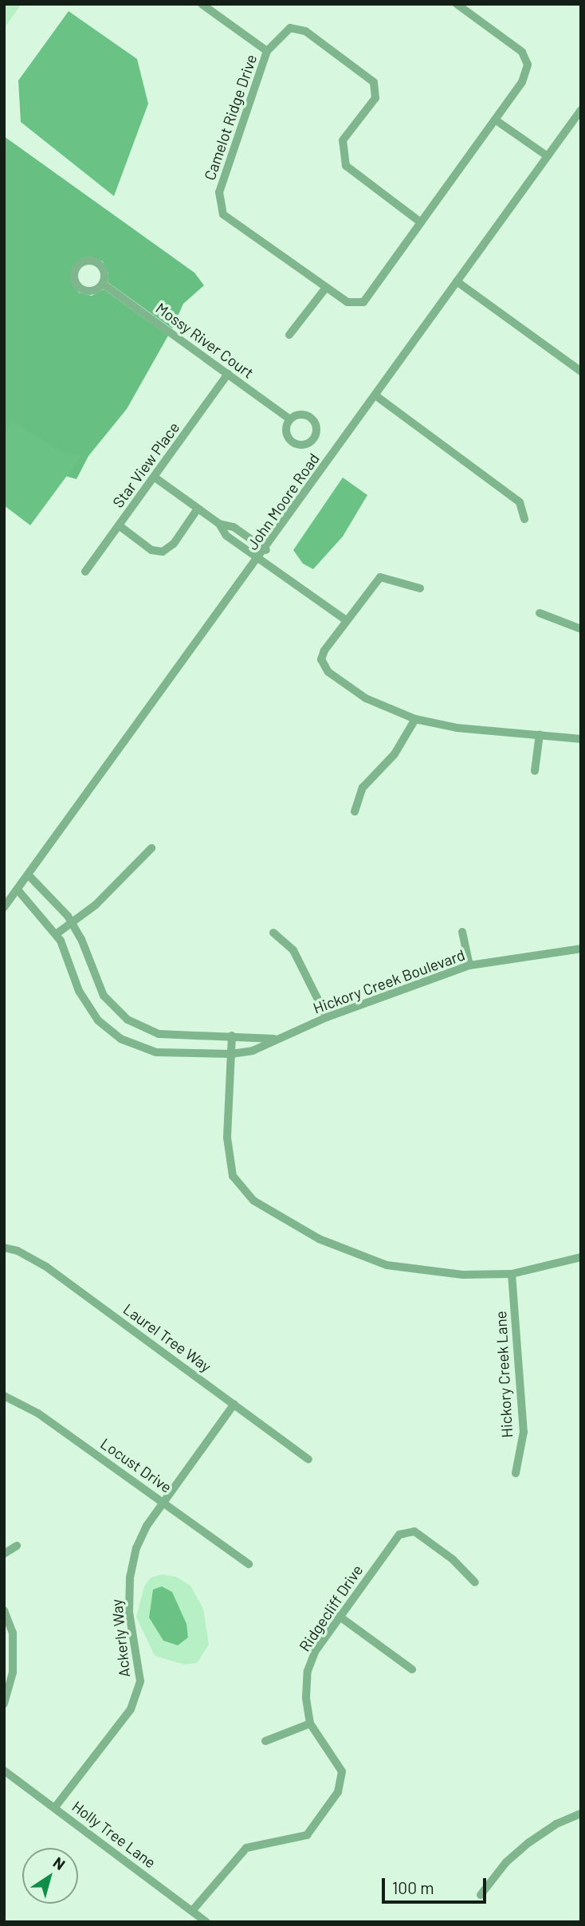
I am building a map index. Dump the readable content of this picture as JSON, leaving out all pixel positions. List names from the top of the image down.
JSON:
{
  "streets": {
    "street": [
      "Camelot Ridge Drive",
      "Mossy River Court",
      "Star View Place",
      "John Moore Road",
      "Hickory Creek Boulevard",
      "Laurel Tree Way",
      "Hickory Creek Lane",
      "Locust Drive",
      "Ridgecliff Drive",
      "Ackerly Way",
      "Holly Tree Lane"
    ]
  },
  "crossings": [
    ["Mossy River Court", "Star View Place"],
    ["John Moore Road", "Hickory Creek Boulevard"],
    ["Laurel Tree Way", "Ackerly Way"],
    ["Locust Drive", "Ackerly Way"],
    ["Ackerly Way", "Holly Tree Lane"]
  ],
  "scale_bar": "100 m",
  "north": "top right"
}
